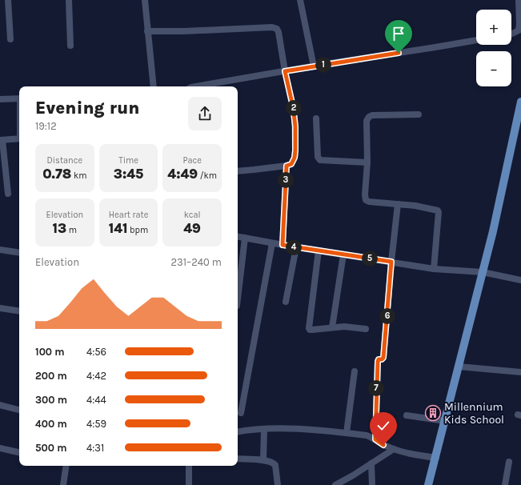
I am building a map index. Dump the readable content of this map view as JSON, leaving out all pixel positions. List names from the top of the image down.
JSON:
{
  "places": {
    "building": ["Millennium Kids School"]
  },
  "page": {
    "map_buttons": ["+", "−"],
    "pins": [
      "1",
      "2",
      "3",
      "4",
      "5",
      "6",
      "7"
    ],
    "heading": ["Evening run", "19:12"],
    "stats": [
      ["Distance", "0.78 km"],
      ["Time", "3:45"],
      ["Pace", "4:49 /km"],
      ["Elevation", "13 m"],
      ["Heart rate", "141 bpm"],
      ["kcal", "49"]
    ],
    "chart": ["Elevation", "231–240 m"],
    "list": [
      {
        "name": "100 m",
        "note": "4:56"
      },
      {
        "name": "200 m",
        "note": "4:42"
      },
      {
        "name": "300 m",
        "note": "4:44"
      },
      {
        "name": "400 m",
        "note": "4:59"
      },
      {
        "name": "500 m",
        "note": "4:31"
      }
    ]
  }
}
